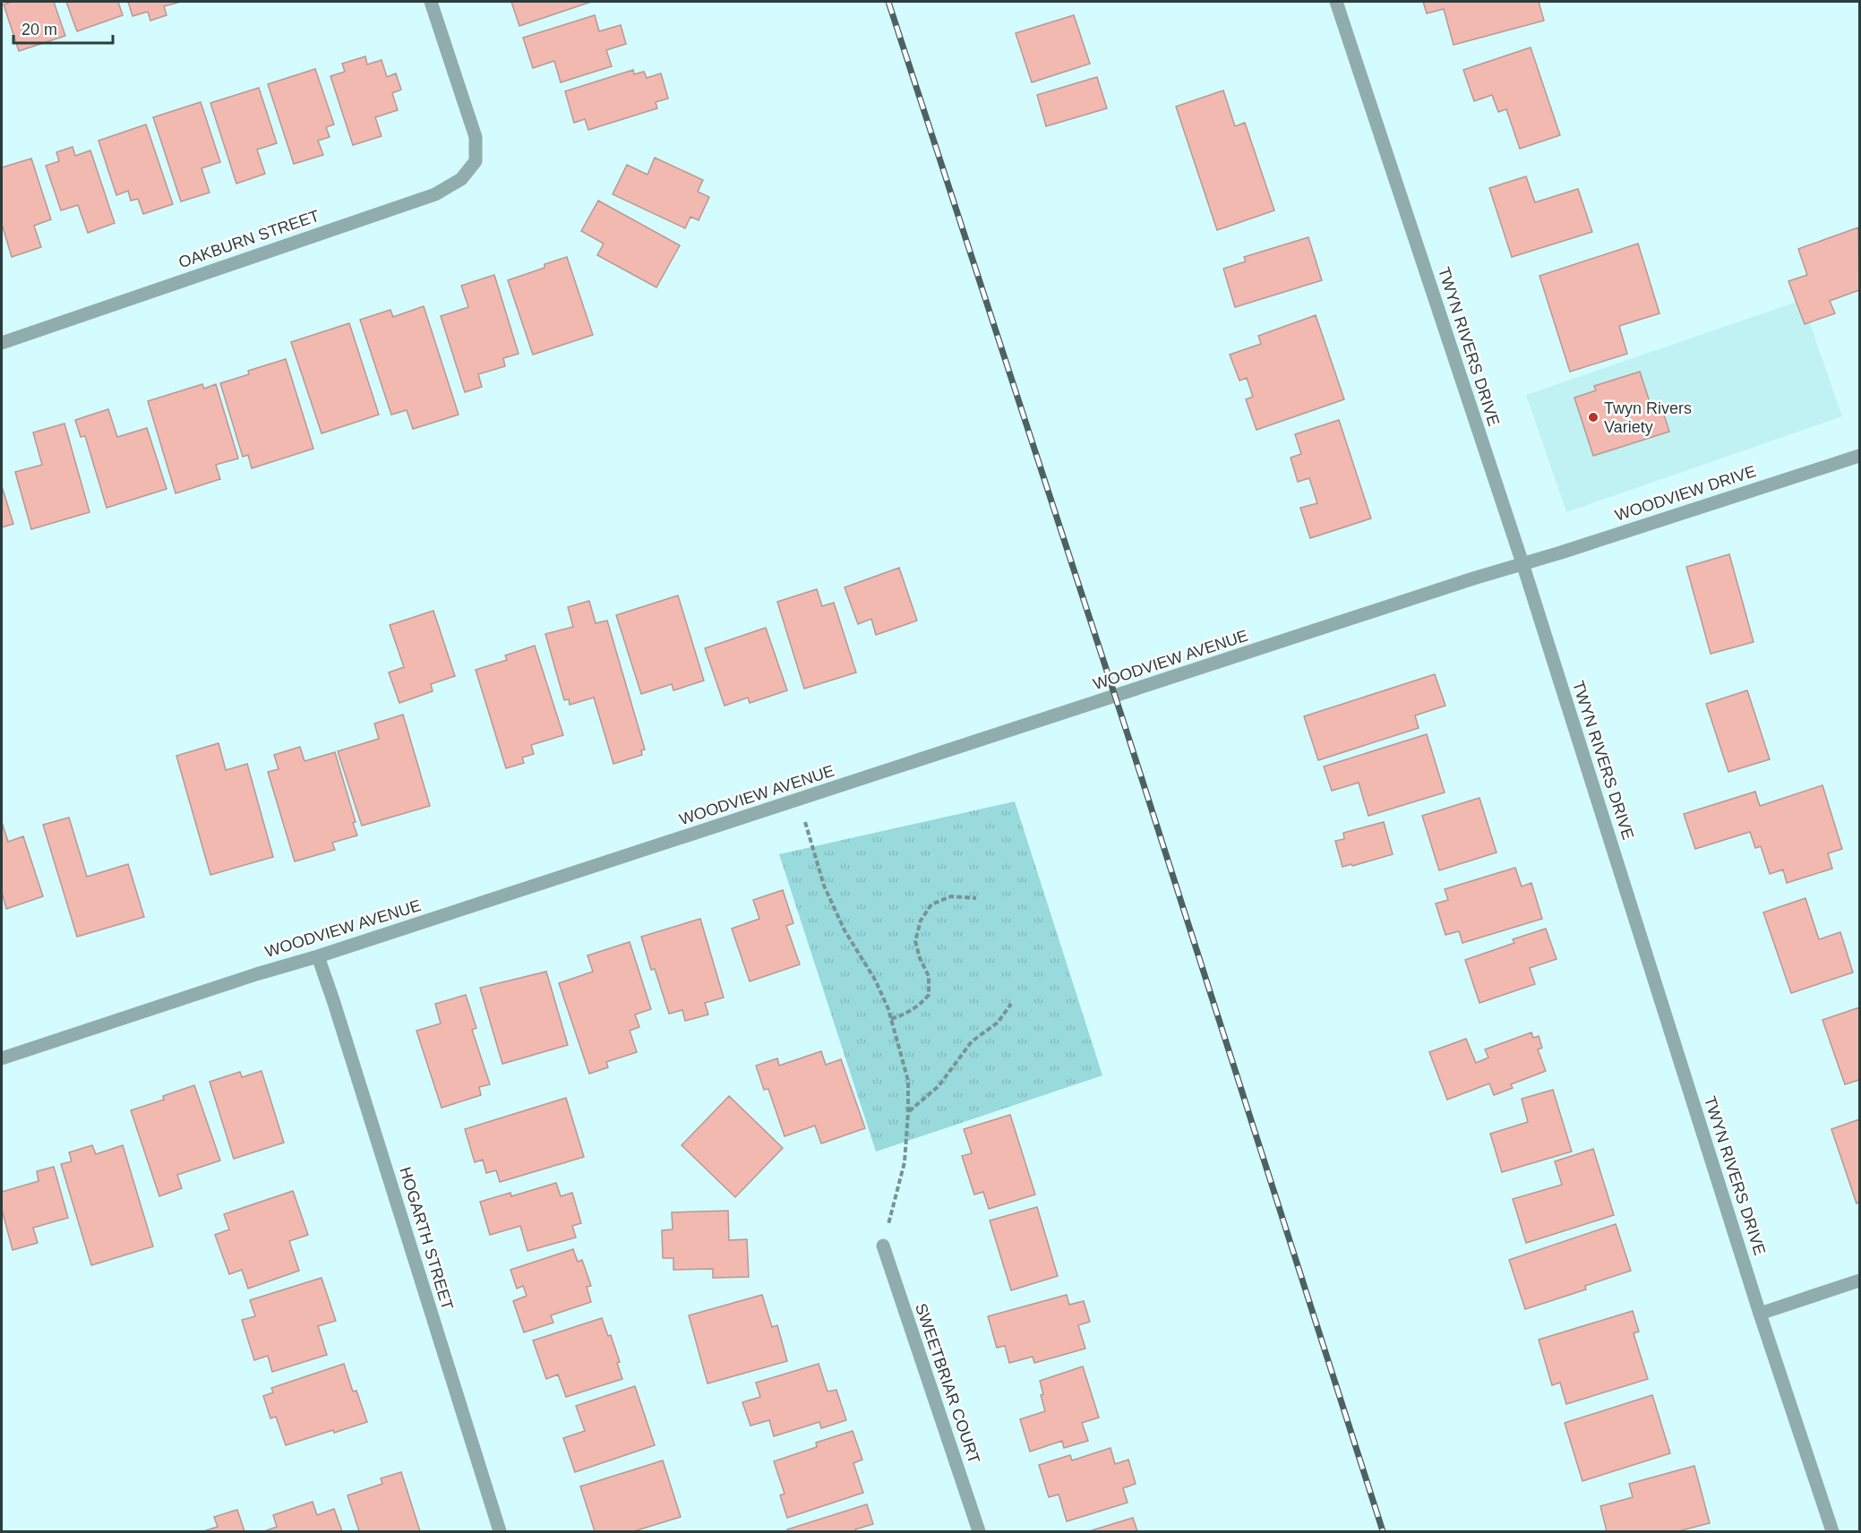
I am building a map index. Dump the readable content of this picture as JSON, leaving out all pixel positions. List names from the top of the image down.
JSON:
{
  "streets": {
    "street": [
      "OAKBURN STREET",
      "TWYN RIVERS DRIVE",
      "WOODVIEW DRIVE",
      "WOODVIEW AVENUE",
      "HOGARTH STREET",
      "SWEETBRIAR COURT"
    ]
  },
  "crossings": [
    ["TWYN RIVERS DRIVE", "WOODVIEW DRIVE"],
    ["TWYN RIVERS DRIVE", "WOODVIEW AVENUE"],
    ["WOODVIEW DRIVE", "WOODVIEW AVENUE"],
    ["WOODVIEW AVENUE", "HOGARTH STREET"]
  ],
  "places": ["Twyn Rivers Variety"],
  "scale_bar": "20 m"
}
